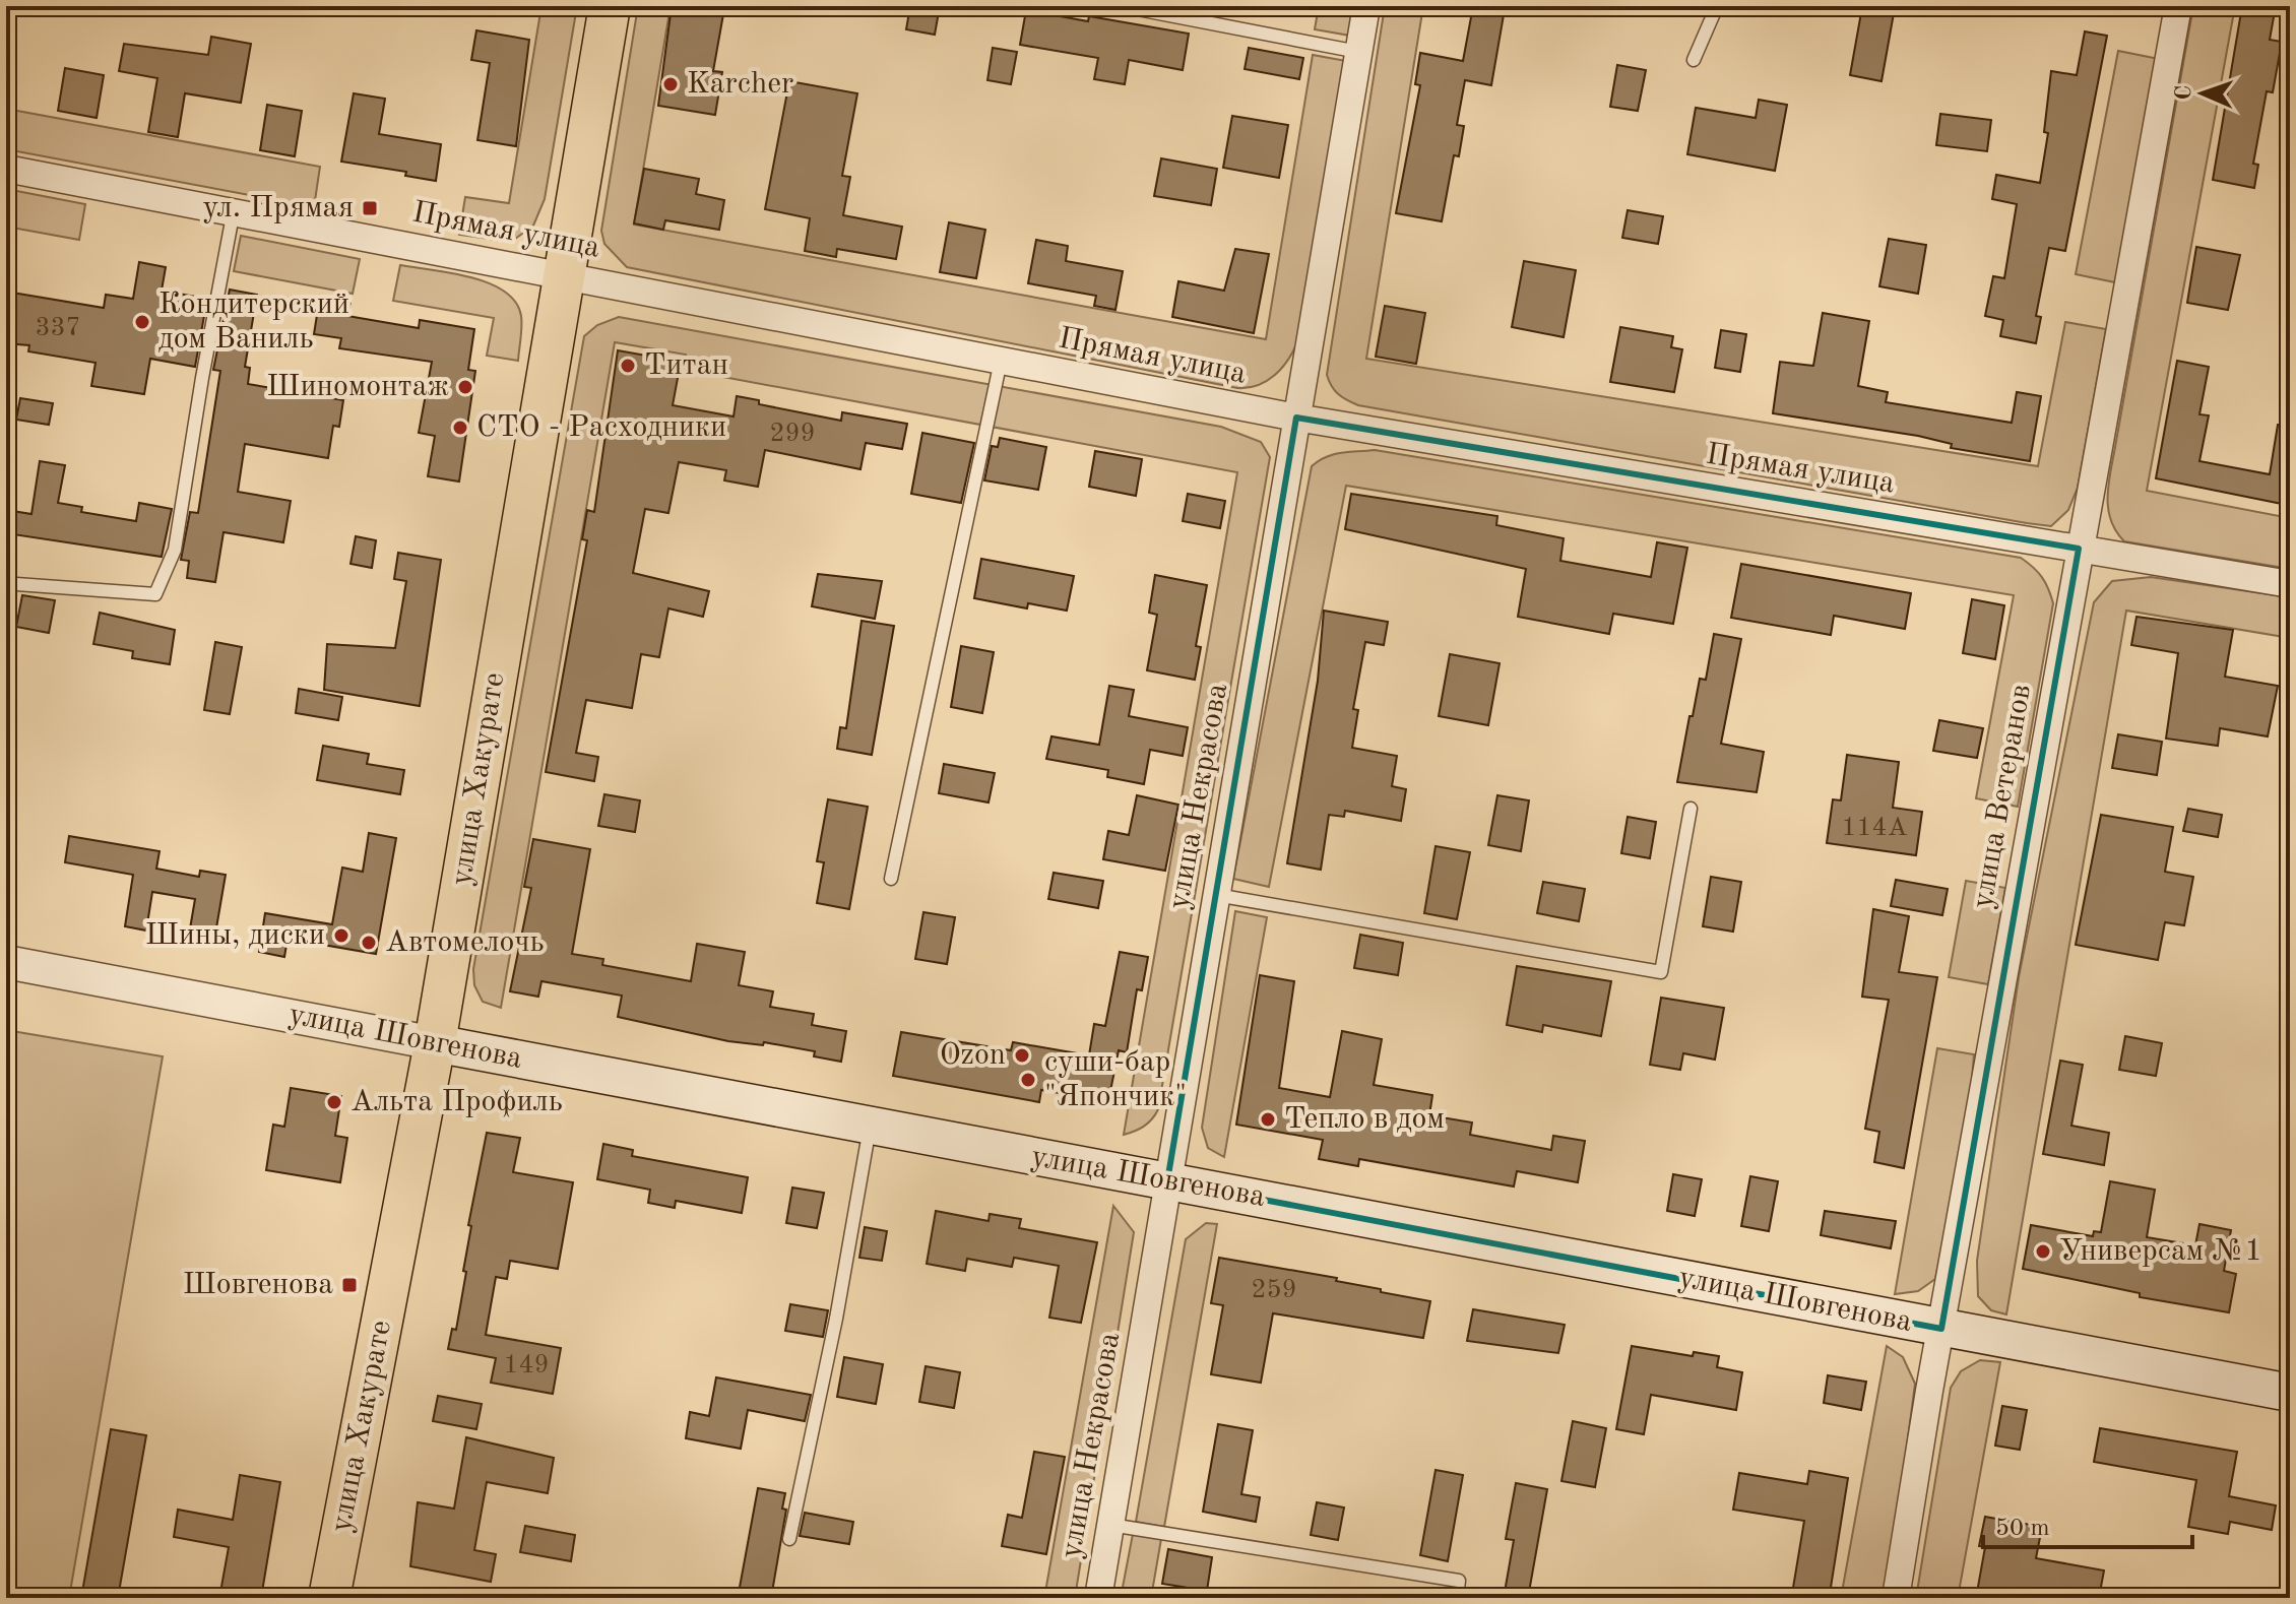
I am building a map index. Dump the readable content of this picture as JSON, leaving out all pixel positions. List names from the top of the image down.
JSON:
{
  "streets": {
    "main road": ["улица Хакурате", "улица Шовгенова"],
    "street": ["Прямая улица", "улица Некрасова", "улица Ветеранов"]
  },
  "crossings": [
    ["Прямая улица", "улица Хакурате"],
    ["Прямая улица", "улица Некрасова"],
    ["Прямая улица", "улица Ветеранов"],
    ["улица Хакурате", "улица Шовгенова"],
    ["улица Некрасова", "улица Шовгенова"],
    ["улица Ветеранов", "улица Шовгенова"]
  ],
  "places": {
    "other": [
      "Karcher",
      "Кондитерский дом Ваниль",
      "Титан",
      "Шиномонтаж",
      "СТО - Расходники",
      "Шины, диски",
      "Автомелочь",
      "Ozon",
      "суши-бар \"Япончик\"",
      "Альта Профиль",
      "Тепло в дом",
      "Универсам №1"
    ],
    "transit": ["ул. Прямая", "Шовгенова"]
  },
  "house_numbers": [
    "337",
    "299",
    "114А",
    "259",
    "149"
  ],
  "scale_bar": "50 m",
  "north": "left"
}
